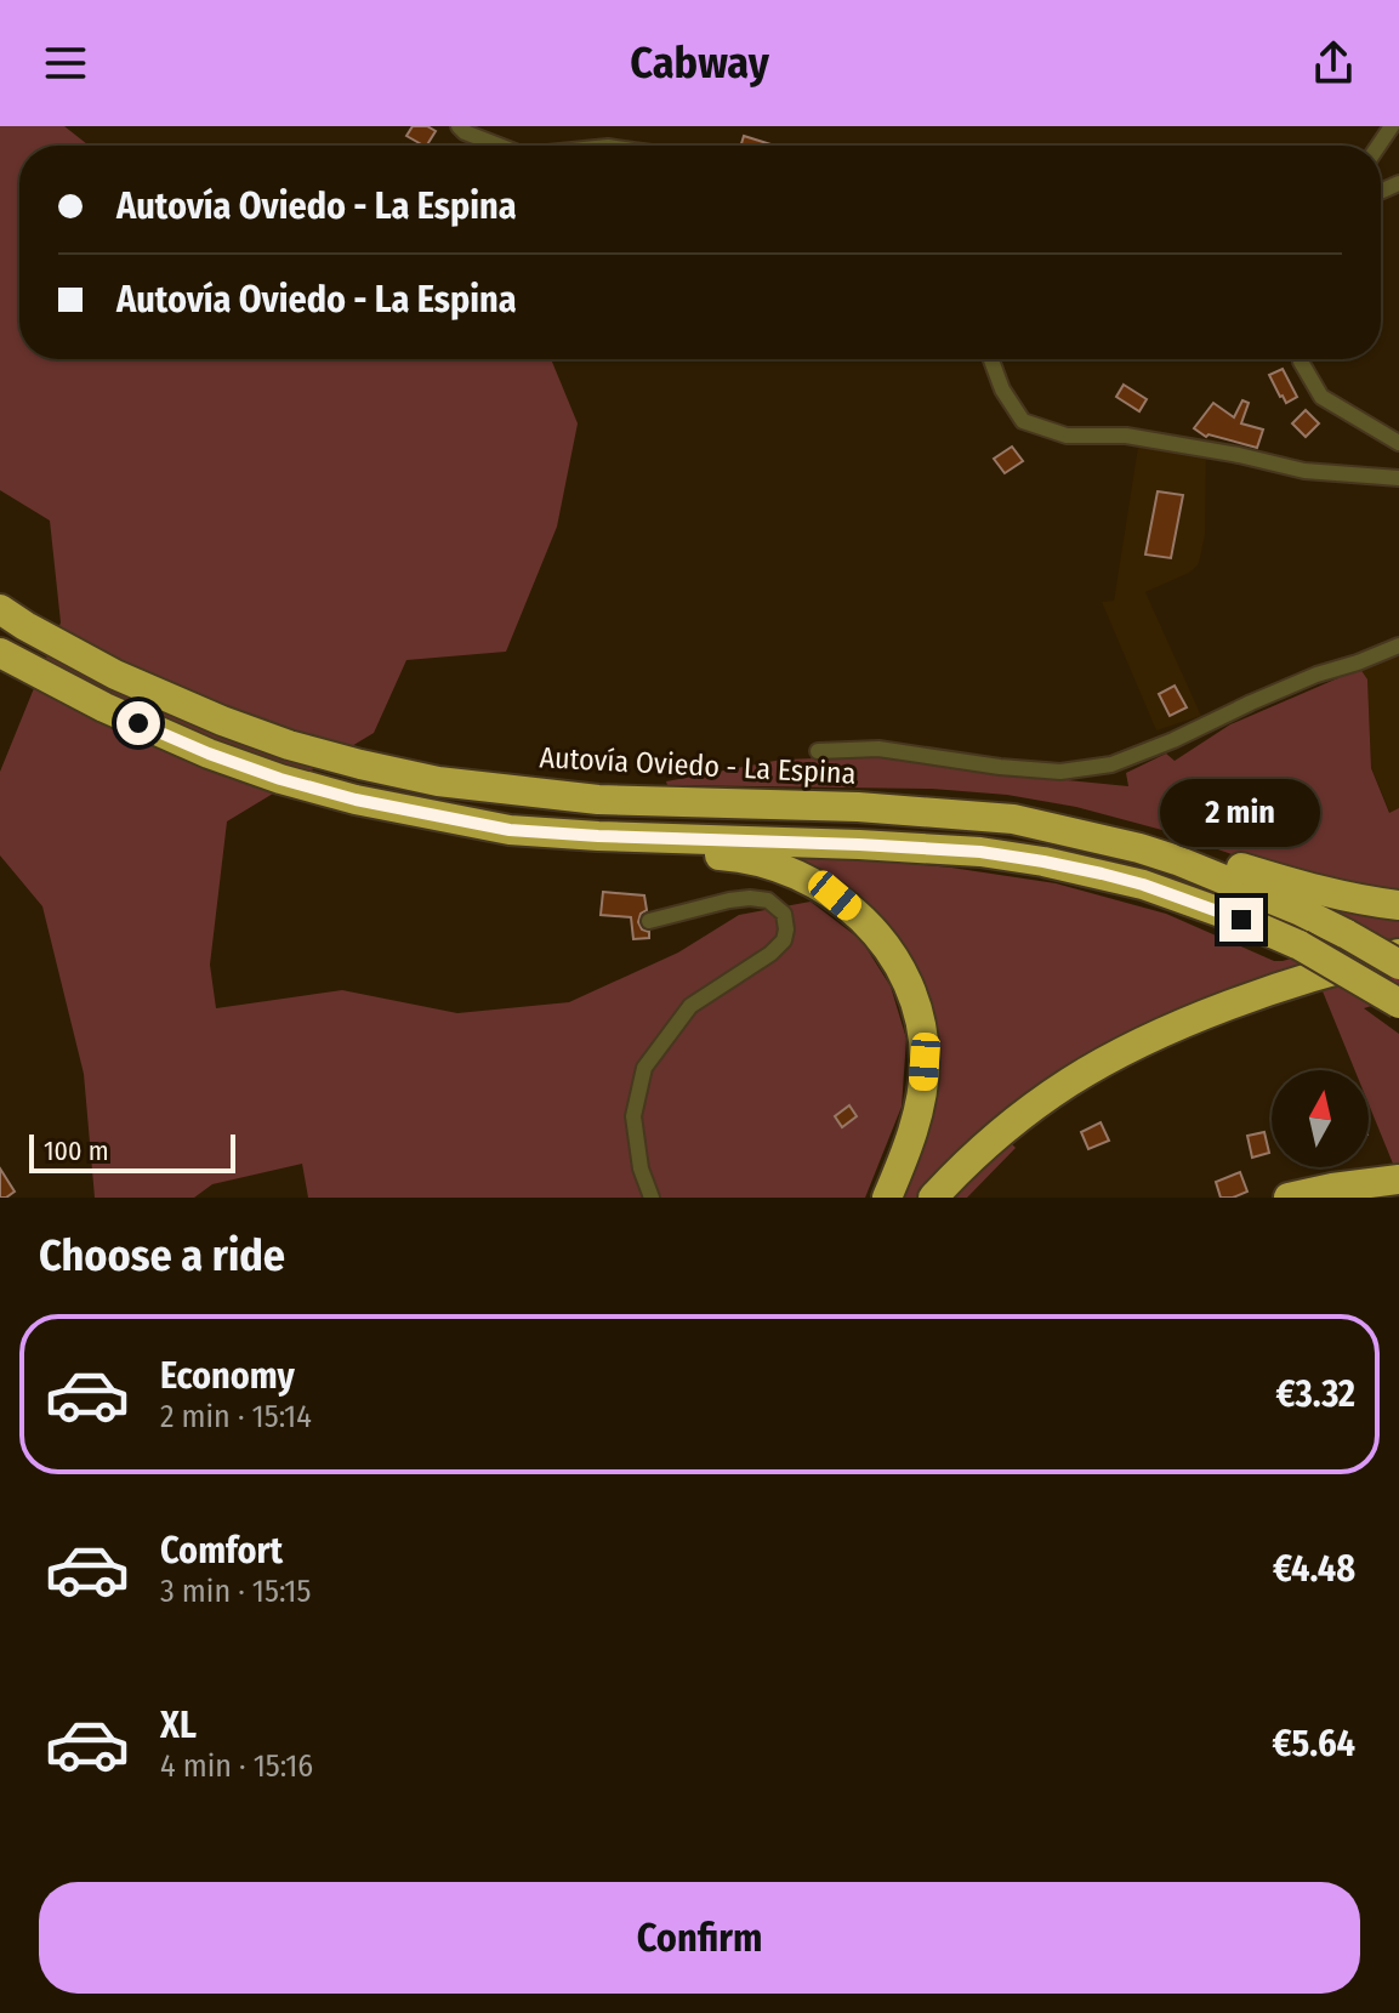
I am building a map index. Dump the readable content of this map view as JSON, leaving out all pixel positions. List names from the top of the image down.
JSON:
{
  "streets": {
    "highway": ["Autovía Oviedo - La Espina"]
  },
  "scale_bar": "100 m",
  "north": "top",
  "page": {
    "header": "Cabway",
    "banner": ["Autovía Oviedo - La Espina", "Autovía Oviedo - La Espina"],
    "bubble": "2 min",
    "scale": "100 m",
    "heading": "Choose a ride",
    "list": [
      {
        "name": "Economy",
        "note": "2 min · 15:14",
        "value": "€3.32"
      },
      {
        "name": "Comfort",
        "note": "3 min · 15:15",
        "value": "€4.48"
      },
      {
        "name": "XL",
        "note": "4 min · 15:16",
        "value": "€5.64"
      }
    ],
    "buttons": "Confirm"
  }
}
